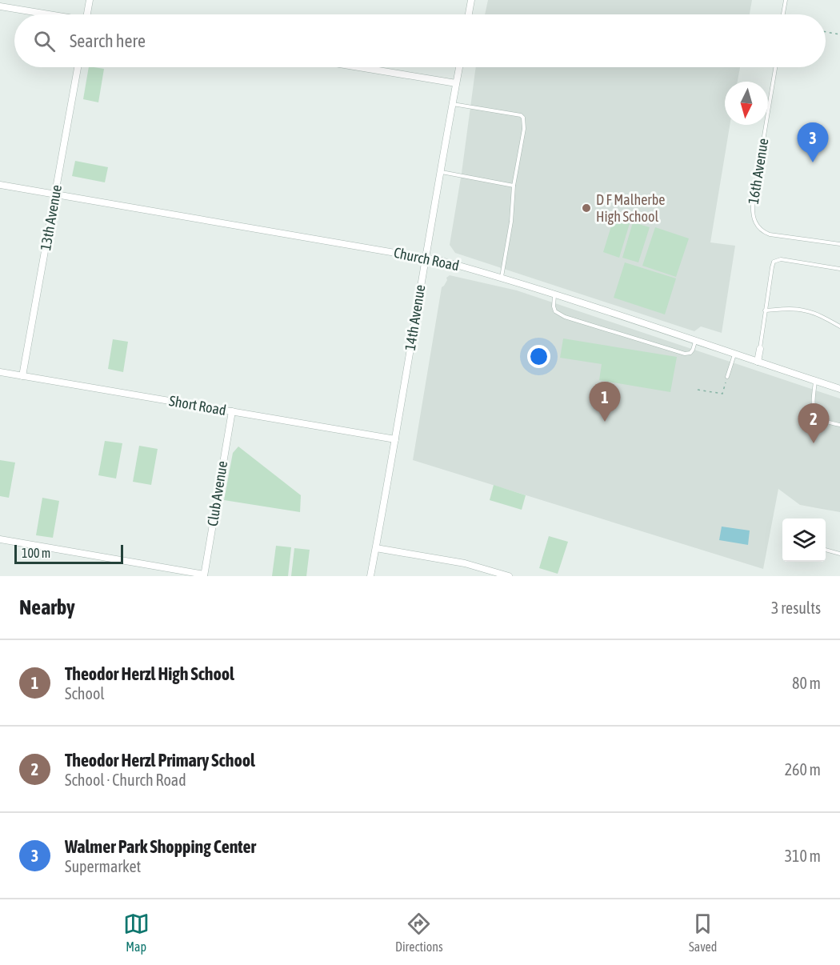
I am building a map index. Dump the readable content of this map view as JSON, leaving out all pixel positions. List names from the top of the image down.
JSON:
{
  "streets": {
    "street": [
      "13th Avenue",
      "Church Road",
      "14th Avenue",
      "Short Road",
      "Club Avenue"
    ],
    "lane": ["16th Avenue"]
  },
  "crossings": [
    ["13th Avenue", "Church Road"],
    ["13th Avenue", "Short Road"],
    ["Church Road", "14th Avenue"],
    ["14th Avenue", "Short Road"],
    ["Short Road", "Club Avenue"]
  ],
  "places": ["D F Malherbe High School"],
  "scale_bar": "100 m",
  "north": "bottom",
  "page": {
    "search": "Search here",
    "pins": ["3", "1", "2"],
    "scale": "100 m",
    "heading": ["Nearby", "3 results"],
    "list": [
      {
        "mark": "1",
        "name": "Theodor Herzl High School",
        "note": "School",
        "value": "80 m"
      },
      {
        "mark": "2",
        "name": "Theodor Herzl Primary School",
        "note": "School · Church Road",
        "value": "260 m"
      },
      {
        "mark": "3",
        "name": "Walmer Park Shopping Center",
        "note": "Supermarket",
        "value": "310 m"
      }
    ],
    "nav": ["Map", "Directions", "Saved"]
  }
}
